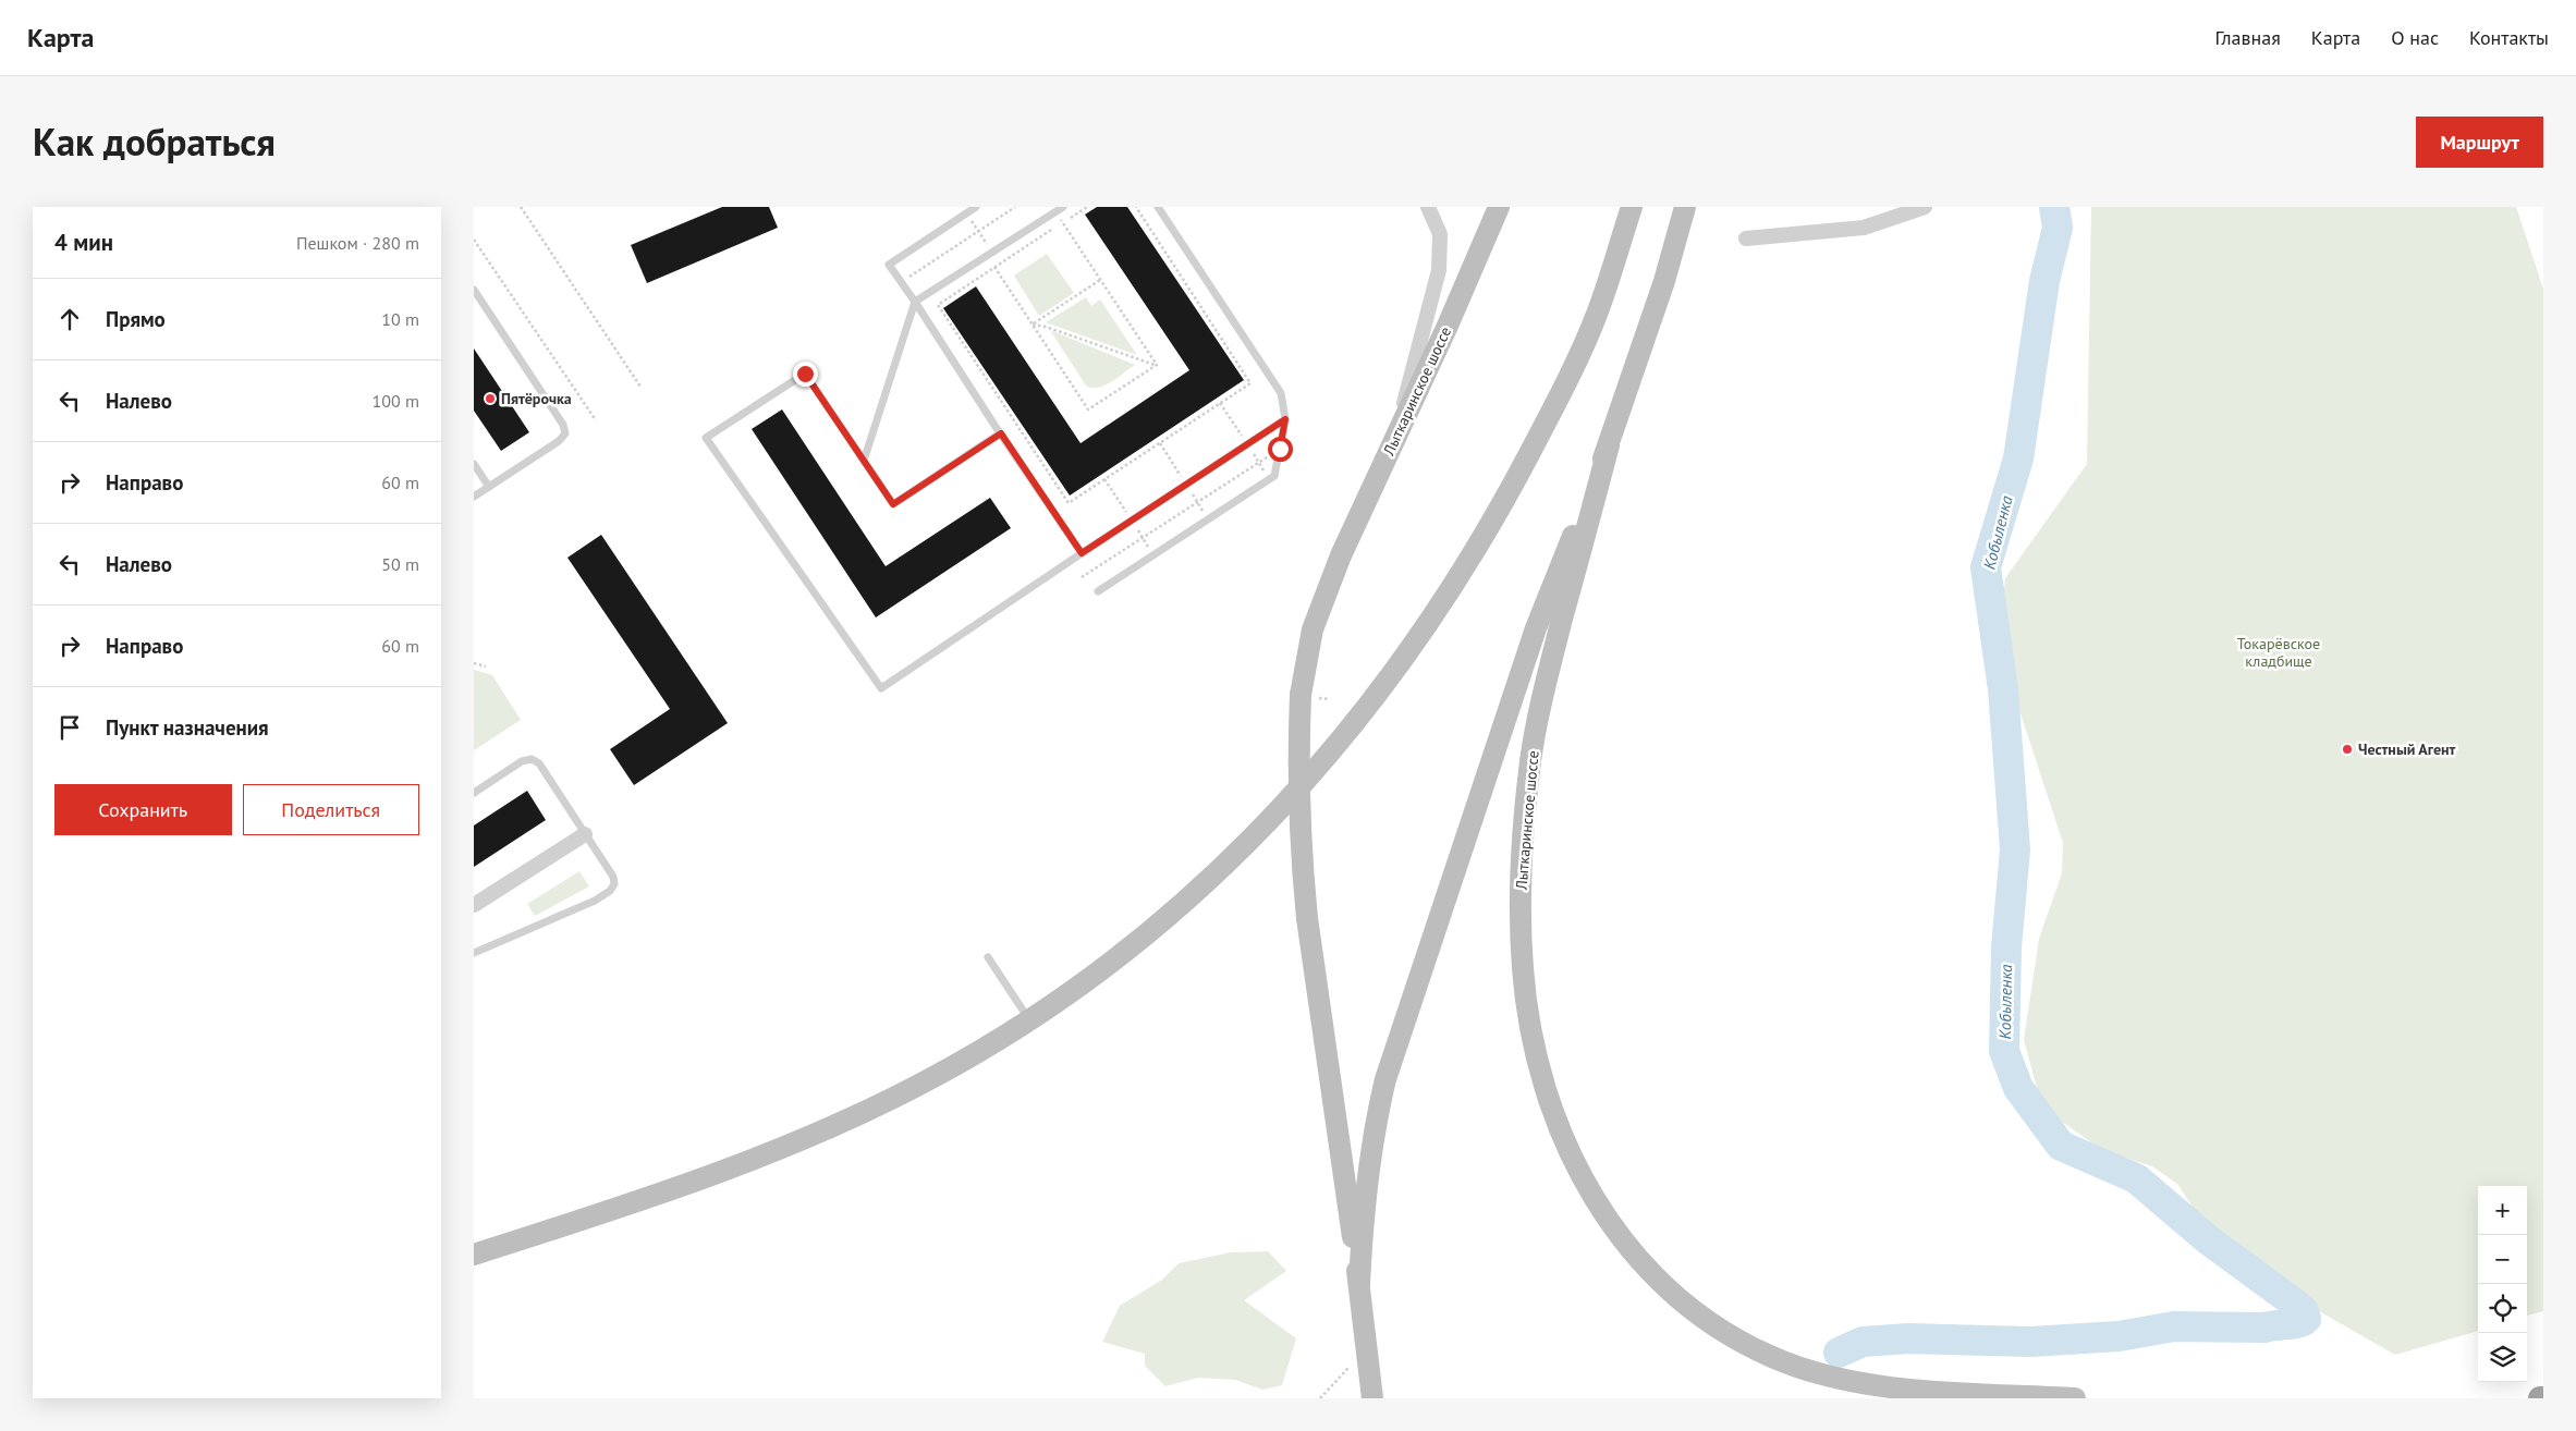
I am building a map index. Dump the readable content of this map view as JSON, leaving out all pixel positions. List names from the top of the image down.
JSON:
{
  "streets": {
    "main road": ["Лыткаринское шоссе"]
  },
  "water": ["Кобыленка"],
  "parks": ["Токарёвское кладбище"],
  "places": ["Пятёрочка", "Честный Агент"],
  "page": {
    "header": "Карта",
    "nav": [
      "Главная",
      "Карта",
      "О нас",
      "Контакты"
    ],
    "title": "Как добраться",
    "buttons": [
      "Маршрут",
      ["Сохранить", "Поделиться"]
    ],
    "heading": ["4 мин", "Пешком · 280 m"],
    "list": [
      ["Прямо", "10 m"],
      ["Налево", "100 m"],
      ["Направо", "60 m"],
      ["Налево", "50 m"],
      ["Направо", "60 m"],
      "Пункт назначения"
    ],
    "map_buttons": ["+", "−"]
  }
}
